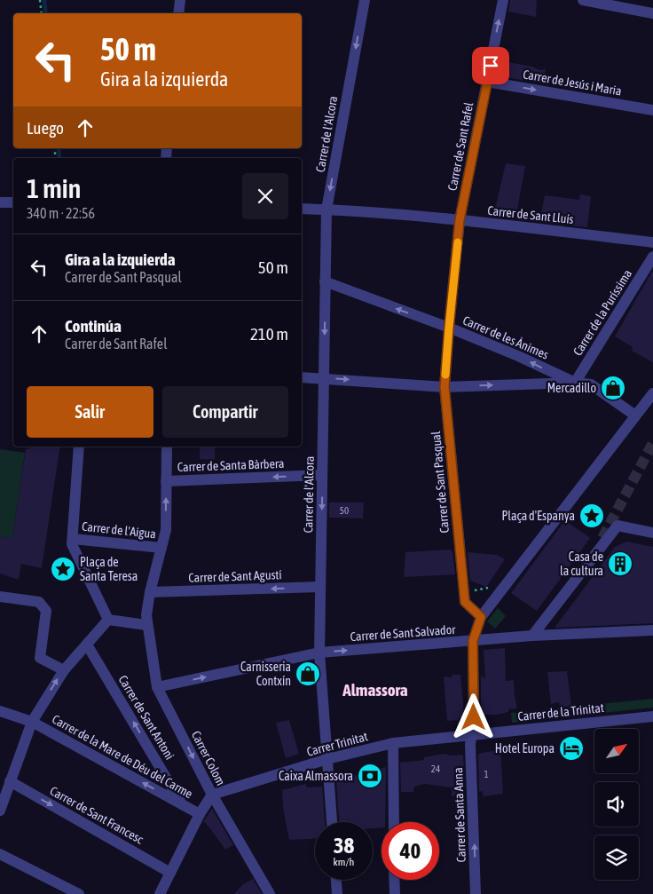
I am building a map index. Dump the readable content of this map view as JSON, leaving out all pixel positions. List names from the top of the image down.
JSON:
{
  "streets": {
    "street": [
      "Carrer de Jesús i Maria",
      "Carrer de l'Alcora",
      "Carrer de Sant Rafel",
      "Carrer de Sant Lluís",
      "Carrer de la Puríssima",
      "Carrer de les Ànimes",
      "Carrer de Santa Bàrbera",
      "Carrer de Sant Pasqual",
      "Carrer de l'Aigua",
      "Carrer de Sant Agustí",
      "Carrer de Sant Salvador",
      "Carrer de la Trinitat",
      "Carrer de Sant Antoni",
      "Carrer Trinitat",
      "Carrer de la Mare de Déu del Carme",
      "Carrer Colom",
      "Carrer de Sant Francesc",
      "Carrer de Santa Anna"
    ]
  },
  "crossings": [
    ["Carrer de Jesús i Maria", "Carrer de Sant Rafel"],
    ["Carrer de l'Alcora", "Carrer de Sant Lluís"],
    ["Carrer de l'Alcora", "Carrer de les Ànimes"],
    ["Carrer de l'Alcora", "Carrer de Santa Bàrbera"],
    ["Carrer de l'Alcora", "Carrer de Sant Agustí"],
    ["Carrer de l'Alcora", "Carrer de Sant Salvador"],
    ["Carrer de l'Alcora", "Carrer Trinitat"],
    ["Carrer de Sant Rafel", "Carrer de Sant Lluís"],
    ["Carrer de Sant Rafel", "Carrer de Sant Pasqual"],
    ["Carrer de Sant Lluís", "Carrer de Sant Pasqual"],
    ["Carrer de la Puríssima", "Carrer de les Ànimes"],
    ["Carrer de les Ànimes", "Carrer de Sant Pasqual"],
    ["Carrer de Santa Bàrbera", "Carrer Colom"],
    ["Carrer de l'Aigua", "Carrer Colom"],
    ["Carrer de Sant Agustí", "Carrer Colom"],
    ["Carrer de Sant Salvador", "Carrer Colom"],
    ["Carrer de la Trinitat", "Carrer Trinitat"],
    ["Carrer de la Trinitat", "Carrer de Santa Anna"],
    ["Carrer de Sant Antoni", "Carrer de la Mare de Déu del Carme"],
    ["Carrer Trinitat", "Carrer Colom"],
    ["Carrer Trinitat", "Carrer de Santa Anna"]
  ],
  "one_way": [
    "Carrer de l'Alcora",
    "Carrer de Sant Rafel",
    "Carrer de Santa Bàrbera",
    "Carrer de Sant Agustí",
    "Carrer de Sant Salvador",
    "Carrer de Sant Antoni",
    "Carrer de la Mare de Déu del Carme"
  ],
  "districts": ["Almassora"],
  "places": {
    "shop": ["Mercadillo", "Carnisseria Contxín"],
    "place": ["Plaça d'Espanya", "Plaça de Santa Teresa"],
    "building": ["Casa de la cultura"],
    "hotel": ["Hotel Europa"],
    "bank": ["Caixa Almassora"]
  },
  "house_numbers": ["50", "24", "1"],
  "north": "top right",
  "page": {
    "turn": ["50 m", "Gira a la izquierda"],
    "then": "Luego",
    "heading": ["1 min", "340 m · 22:56"],
    "list": [
      {
        "name": "Gira a la izquierda",
        "note": "Carrer de Sant Pasqual",
        "value": "50 m"
      },
      {
        "name": "Continúa",
        "note": "Carrer de Sant Rafel",
        "value": "210 m"
      }
    ],
    "buttons": ["Salir", "Compartir"],
    "speed": "38 km/h",
    "limit": "40"
  }
}
